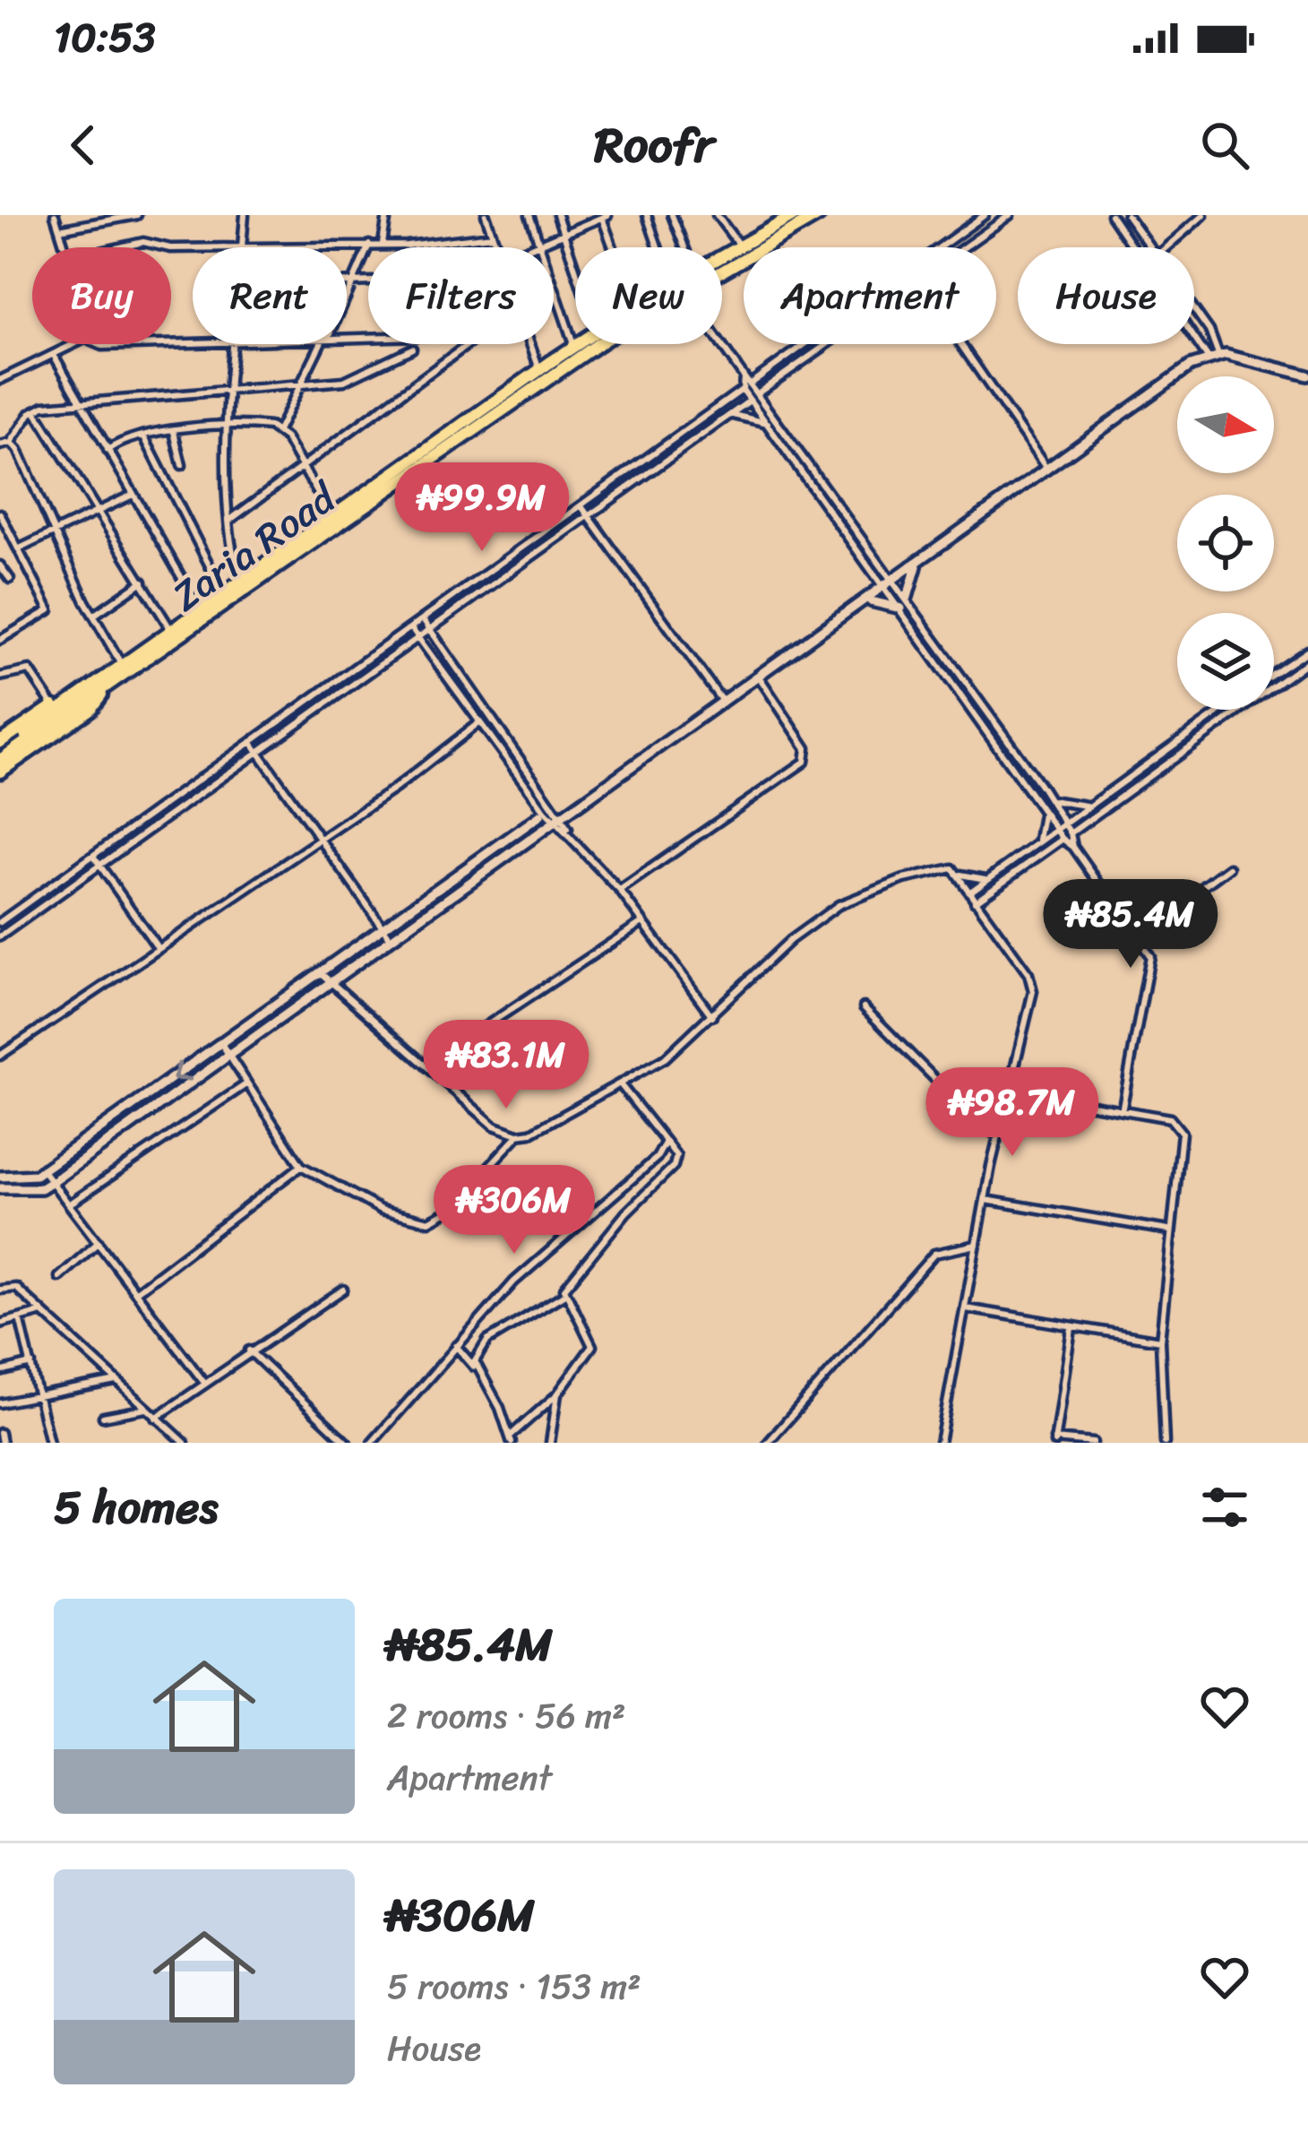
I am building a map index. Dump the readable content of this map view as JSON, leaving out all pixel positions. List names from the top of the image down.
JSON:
{
  "streets": {
    "highway": ["Zaria Road"]
  },
  "north": "right",
  "page": {
    "status": "10:53",
    "header": "Roofr",
    "chip": [
      "Buy",
      "Rent",
      "Filters",
      "New",
      "Apartment",
      "House"
    ],
    "price": [
      "₦99.9M",
      "₦85.4M",
      "₦83.1M",
      "₦98.7M",
      "₦306M"
    ],
    "heading": "5 homes",
    "list": [
      {
        "name": "₦85.4M",
        "note": "2 rooms · 56 m² · Apartment"
      },
      {
        "name": "₦306M",
        "note": "5 rooms · 153 m² · House"
      }
    ]
  }
}
